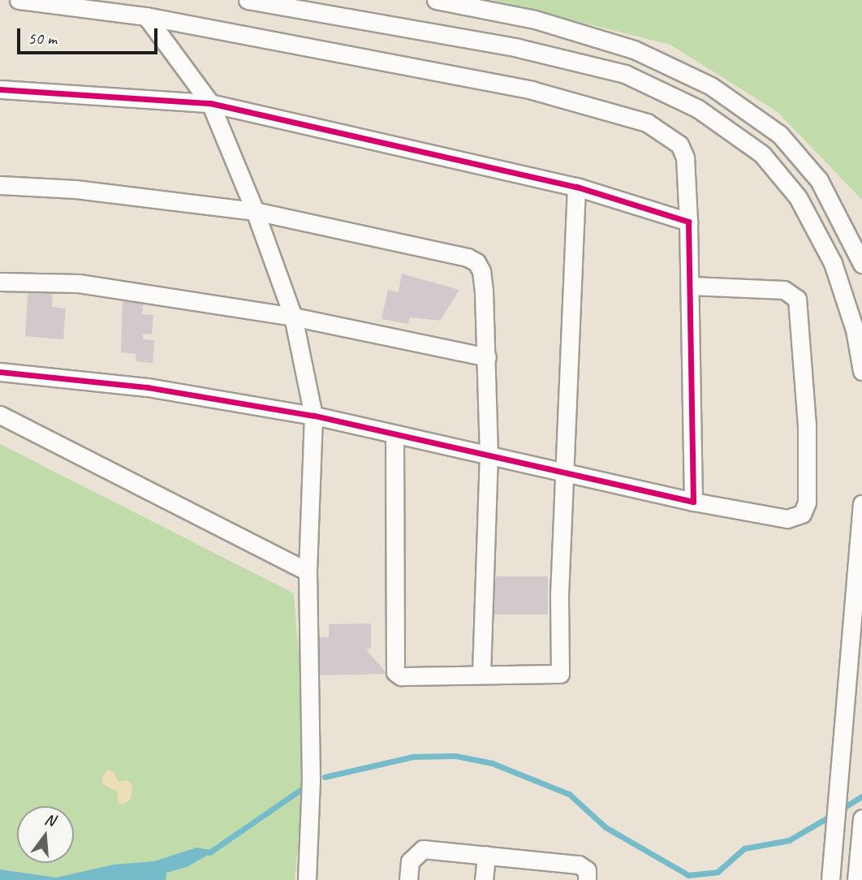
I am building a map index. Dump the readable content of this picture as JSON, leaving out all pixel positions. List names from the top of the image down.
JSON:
{
  "scale_bar": "50 m",
  "north": "top"
}
